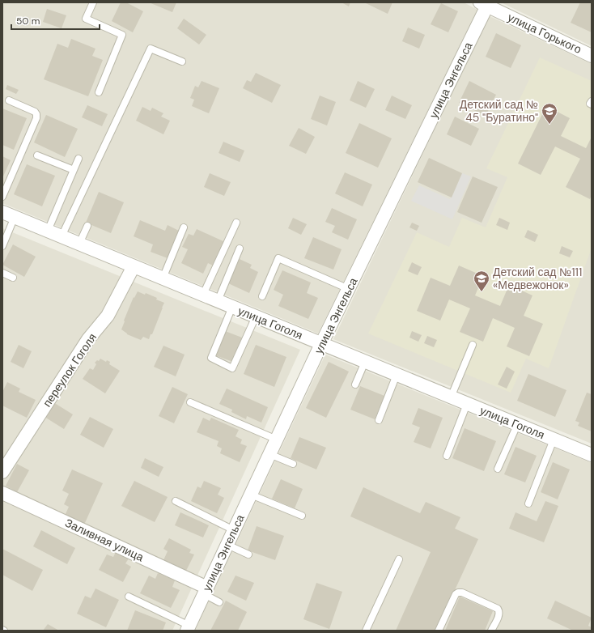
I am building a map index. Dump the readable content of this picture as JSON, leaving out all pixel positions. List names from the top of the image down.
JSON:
{
  "streets": {
    "street": [
      "улица Горького",
      "улица Энгельса",
      "улица Гоголя",
      "переулок Гоголя",
      "Заливная улица"
    ]
  },
  "crossings": [
    ["улица Горького", "улица Энгельса"],
    ["улица Энгельса", "улица Гоголя"],
    ["улица Энгельса", "Заливная улица"],
    ["улица Гоголя", "переулок Гоголя"]
  ],
  "places": {
    "school or university": ["Детский сад № 45 \"Буратино\"", "Детский сад №111 «Медвежонок»"]
  },
  "scale_bar": "50 m"
}
